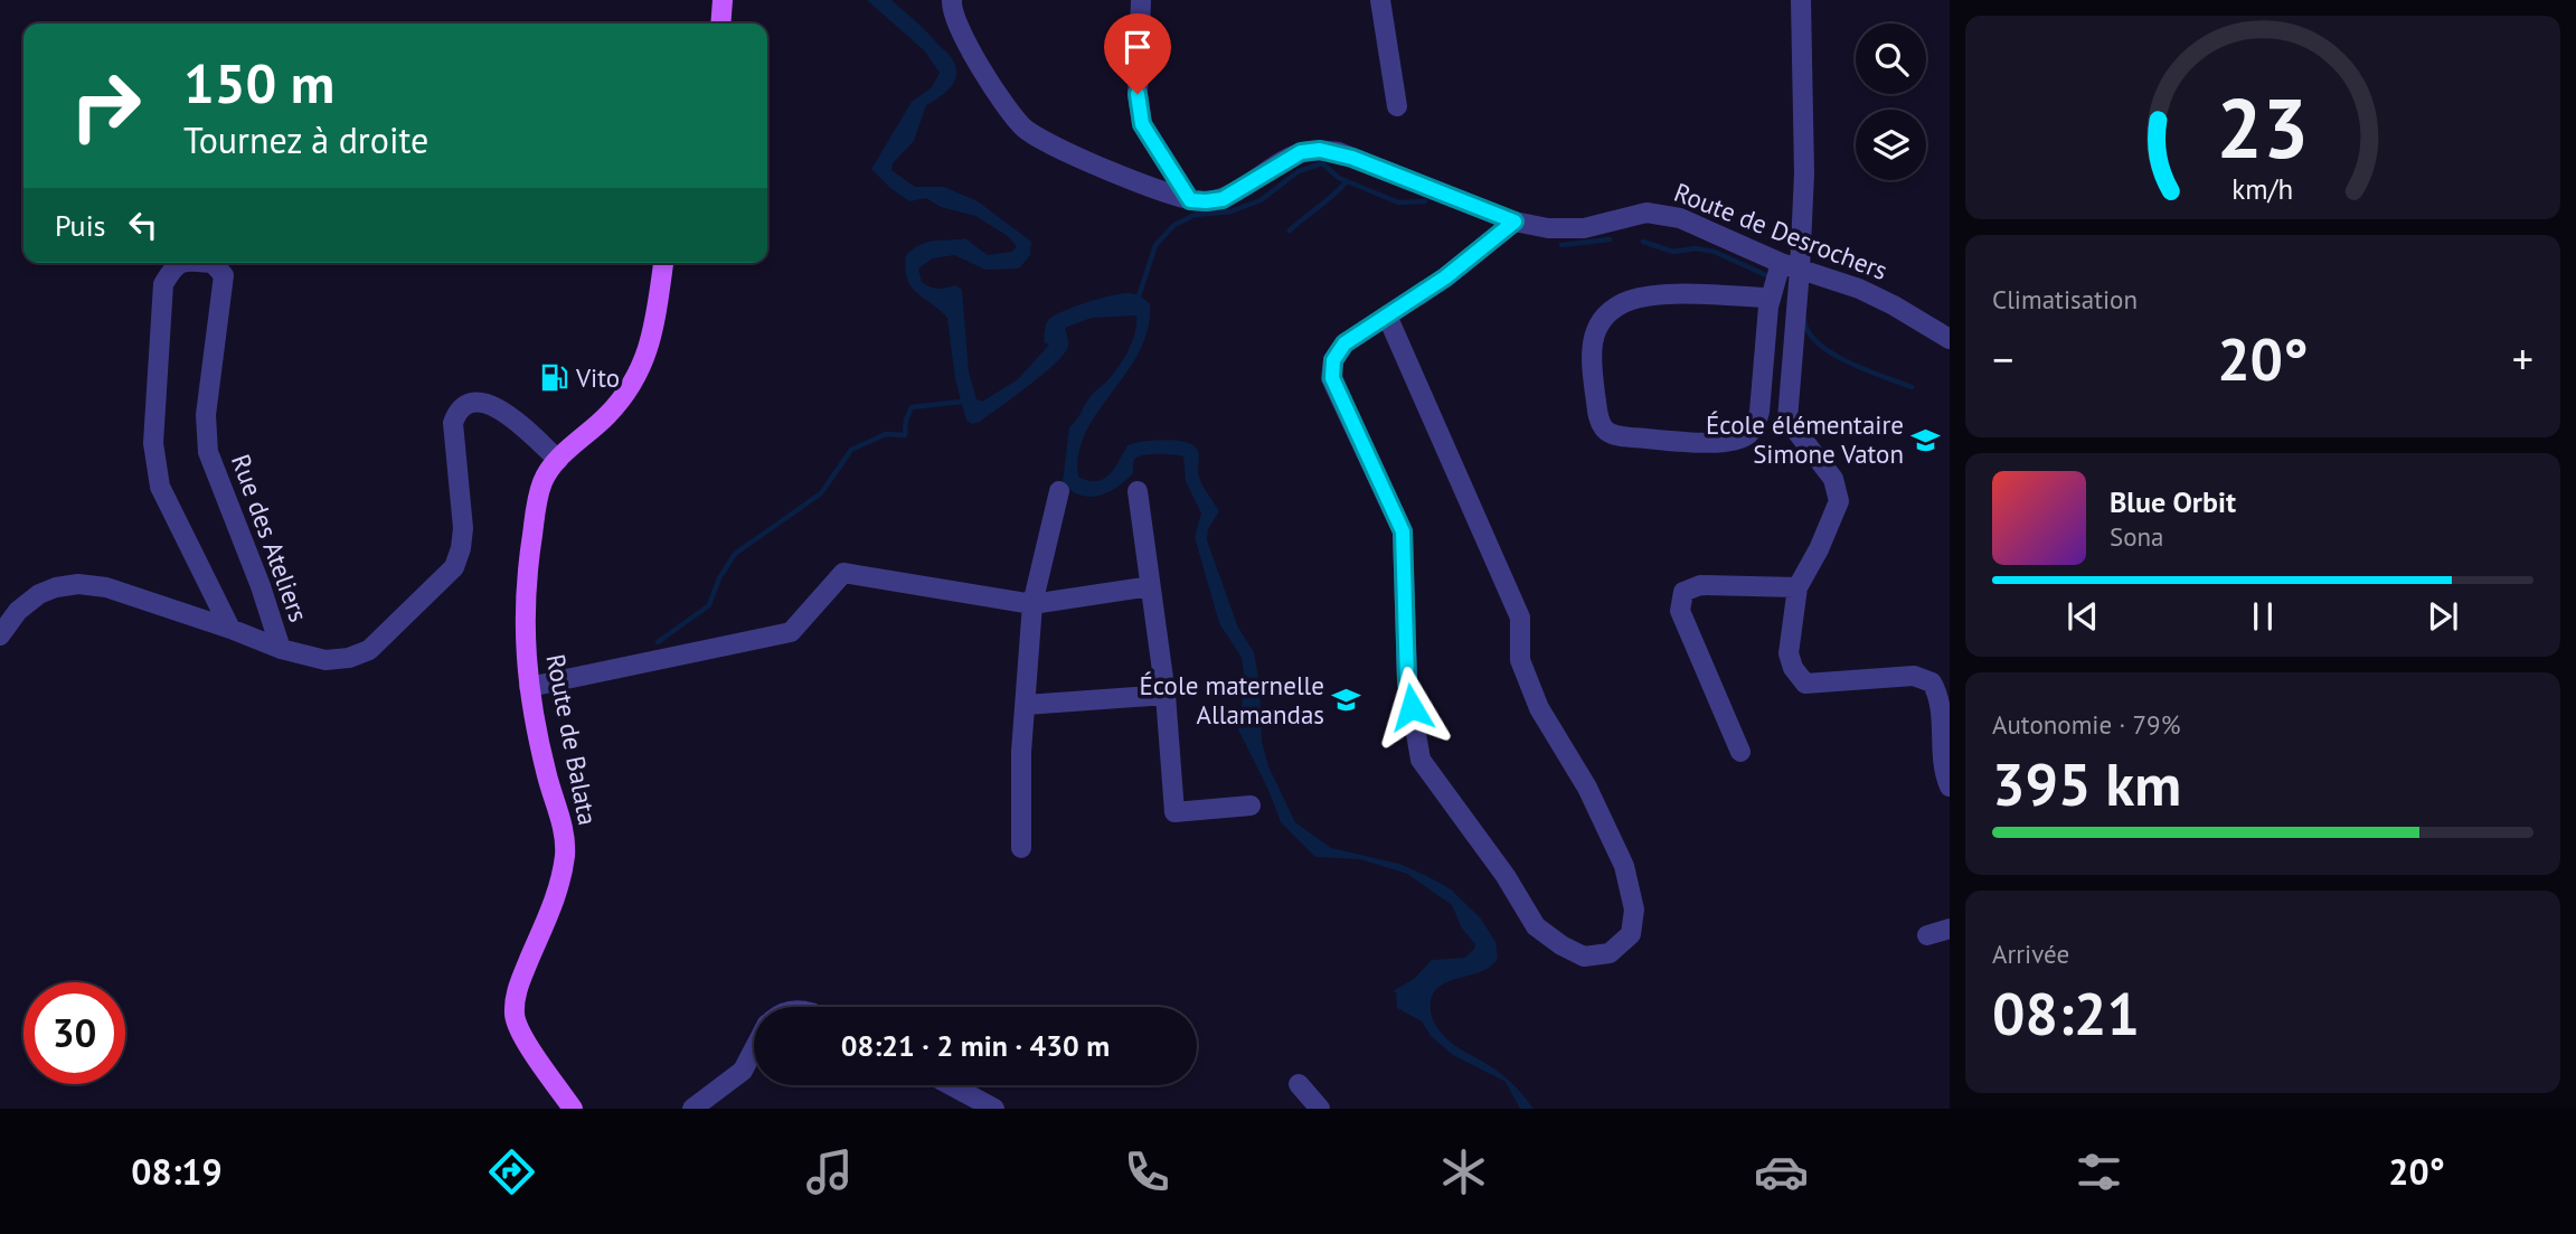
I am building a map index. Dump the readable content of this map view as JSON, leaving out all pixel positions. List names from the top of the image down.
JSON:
{
  "streets": {
    "main road": ["Route de Balata"],
    "street": ["Route de Desrochers", "Rue des Ateliers"]
  },
  "places": {
    "fuel station": ["Vito"],
    "school or university": ["École élémentaire Simone Vaton", "École maternelle Allamandas"]
  },
  "page": {
    "turn": ["150 m", "Tournez à droite"],
    "then": "Puis",
    "tile": [
      "Climatisation",
      ["Autonomie · 79%", "395 km"],
      ["Arrivée", "08:21"]
    ],
    "heat": ["−", "20°", "+"],
    "song": ["Blue Orbit", "Sona"],
    "limit": "30",
    "trip": "08:21 · 2 min · 430 m",
    "tabs": ["08:19", "20°"],
    "gauge": ["23", "km/h"]
  }
}
